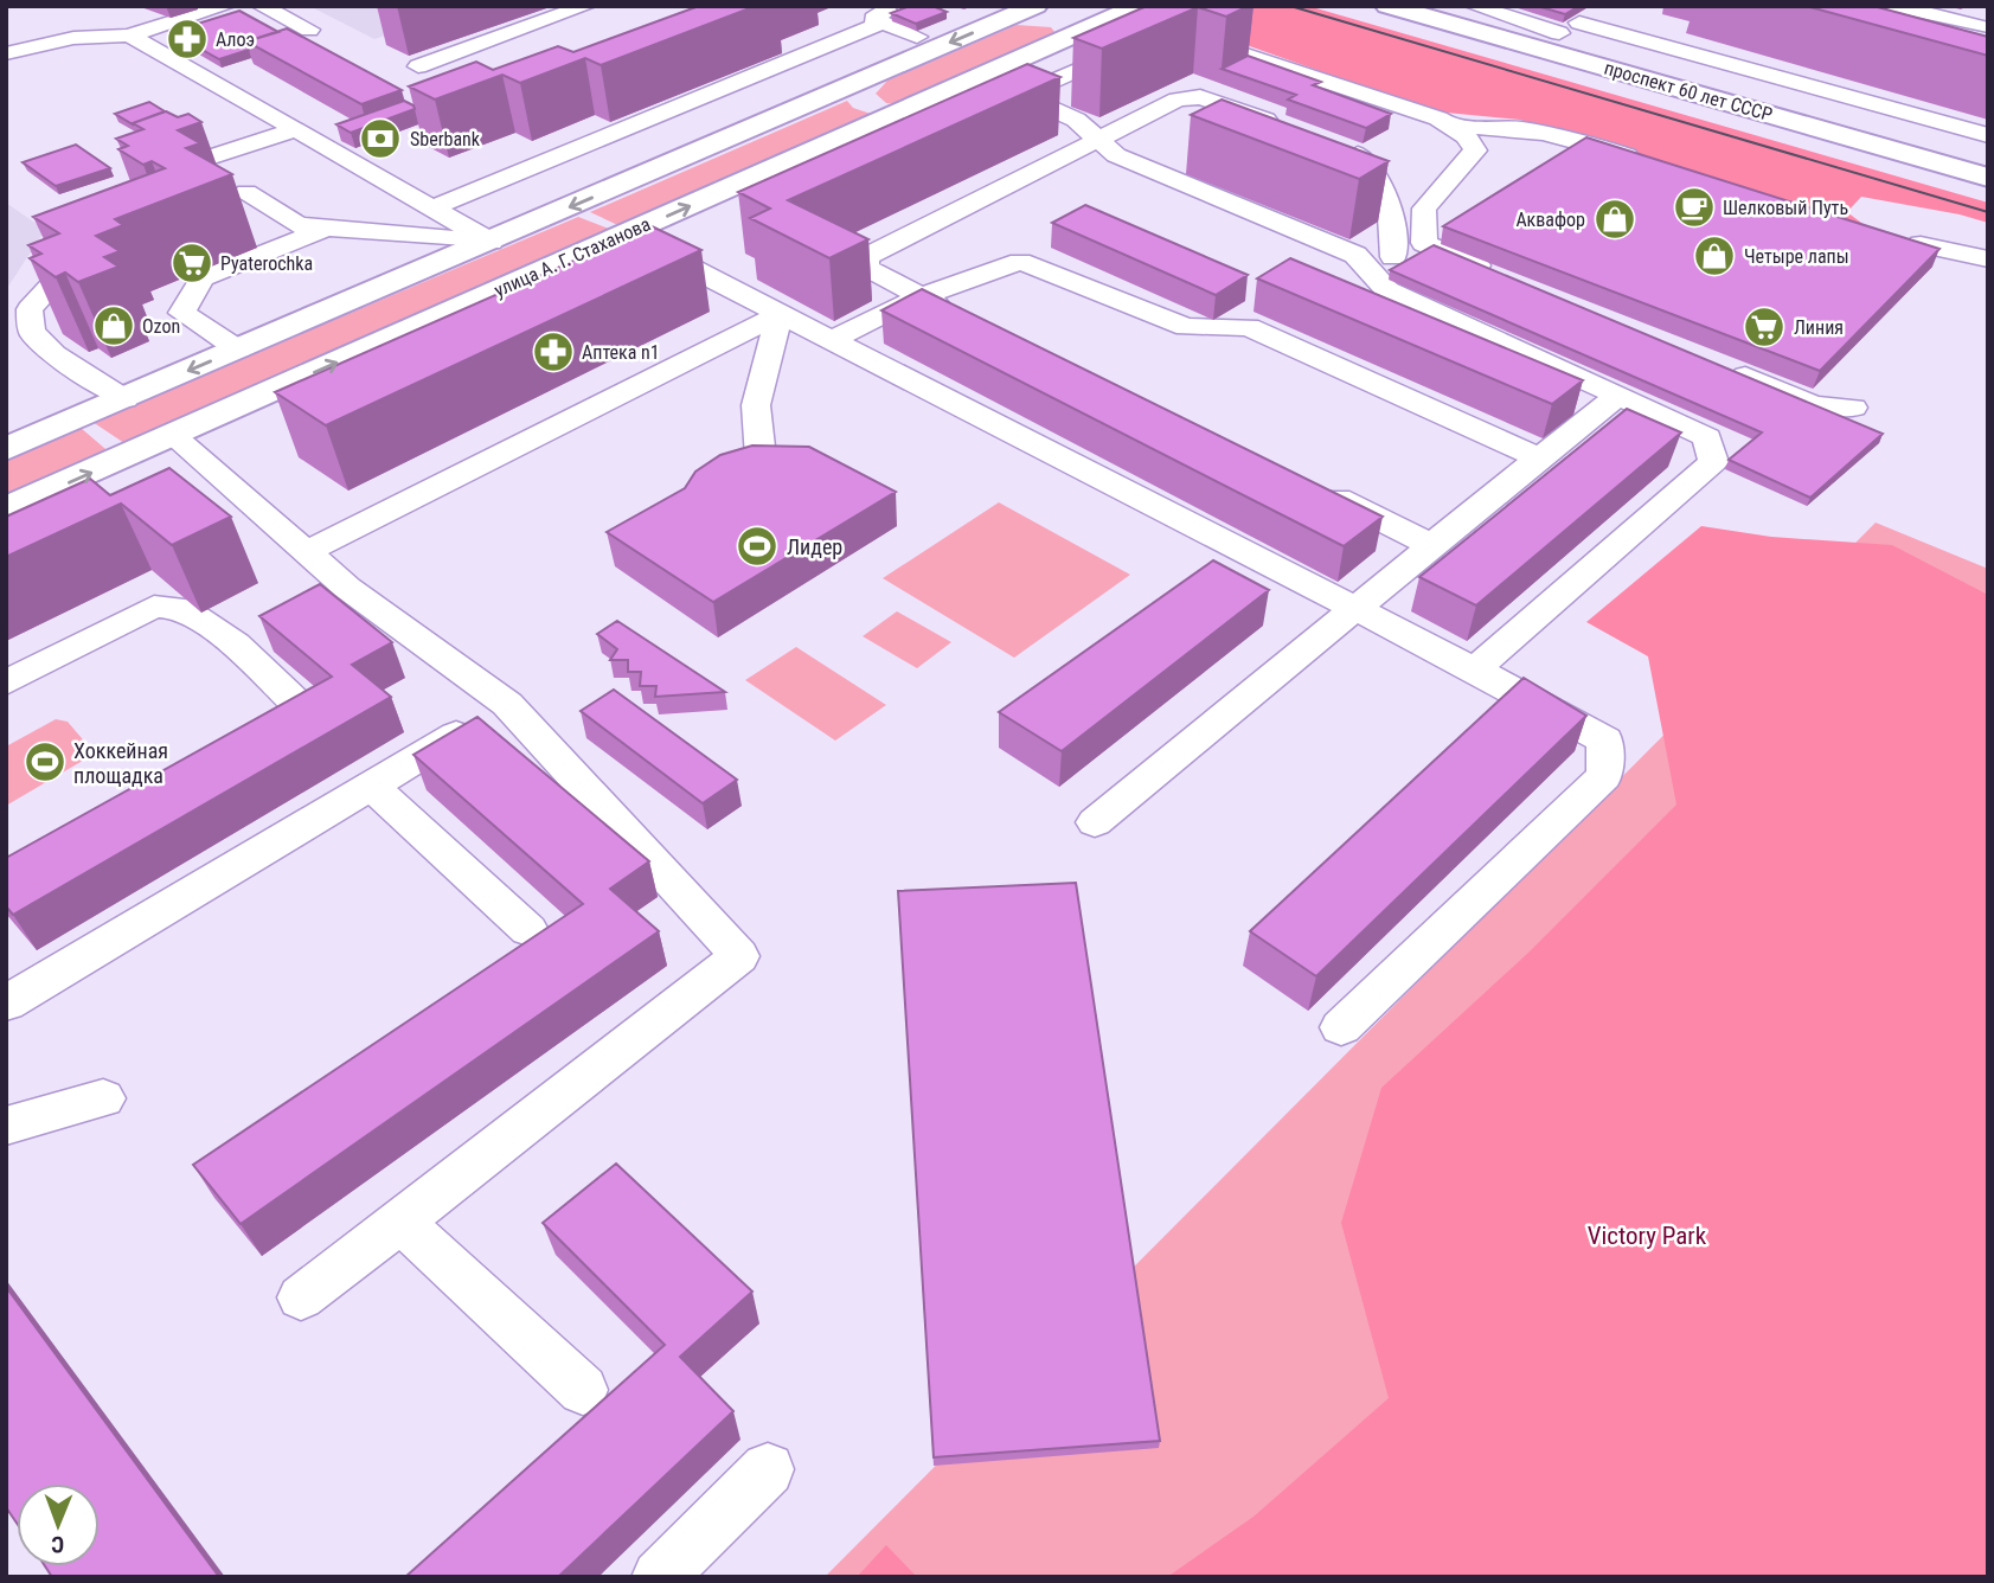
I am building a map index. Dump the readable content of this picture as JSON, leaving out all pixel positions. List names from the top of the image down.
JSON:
{
  "streets": {
    "main road": ["проспект 60 лет СССР", "улица А. Г. Стаханова"]
  },
  "parks": ["Victory Park"],
  "places": {
    "pharmacy": ["Алоэ", "Аптека n1"],
    "bank": ["Sberbank"],
    "cafe": ["Шелковый Путь"],
    "shop": ["Аквафор", "Четыре лапы", "Ozon"],
    "supermarket": ["Pyaterochka", "Линия"],
    "sports": ["Лидер", "Хоккейная площадка"]
  },
  "north": "bottom"
}
